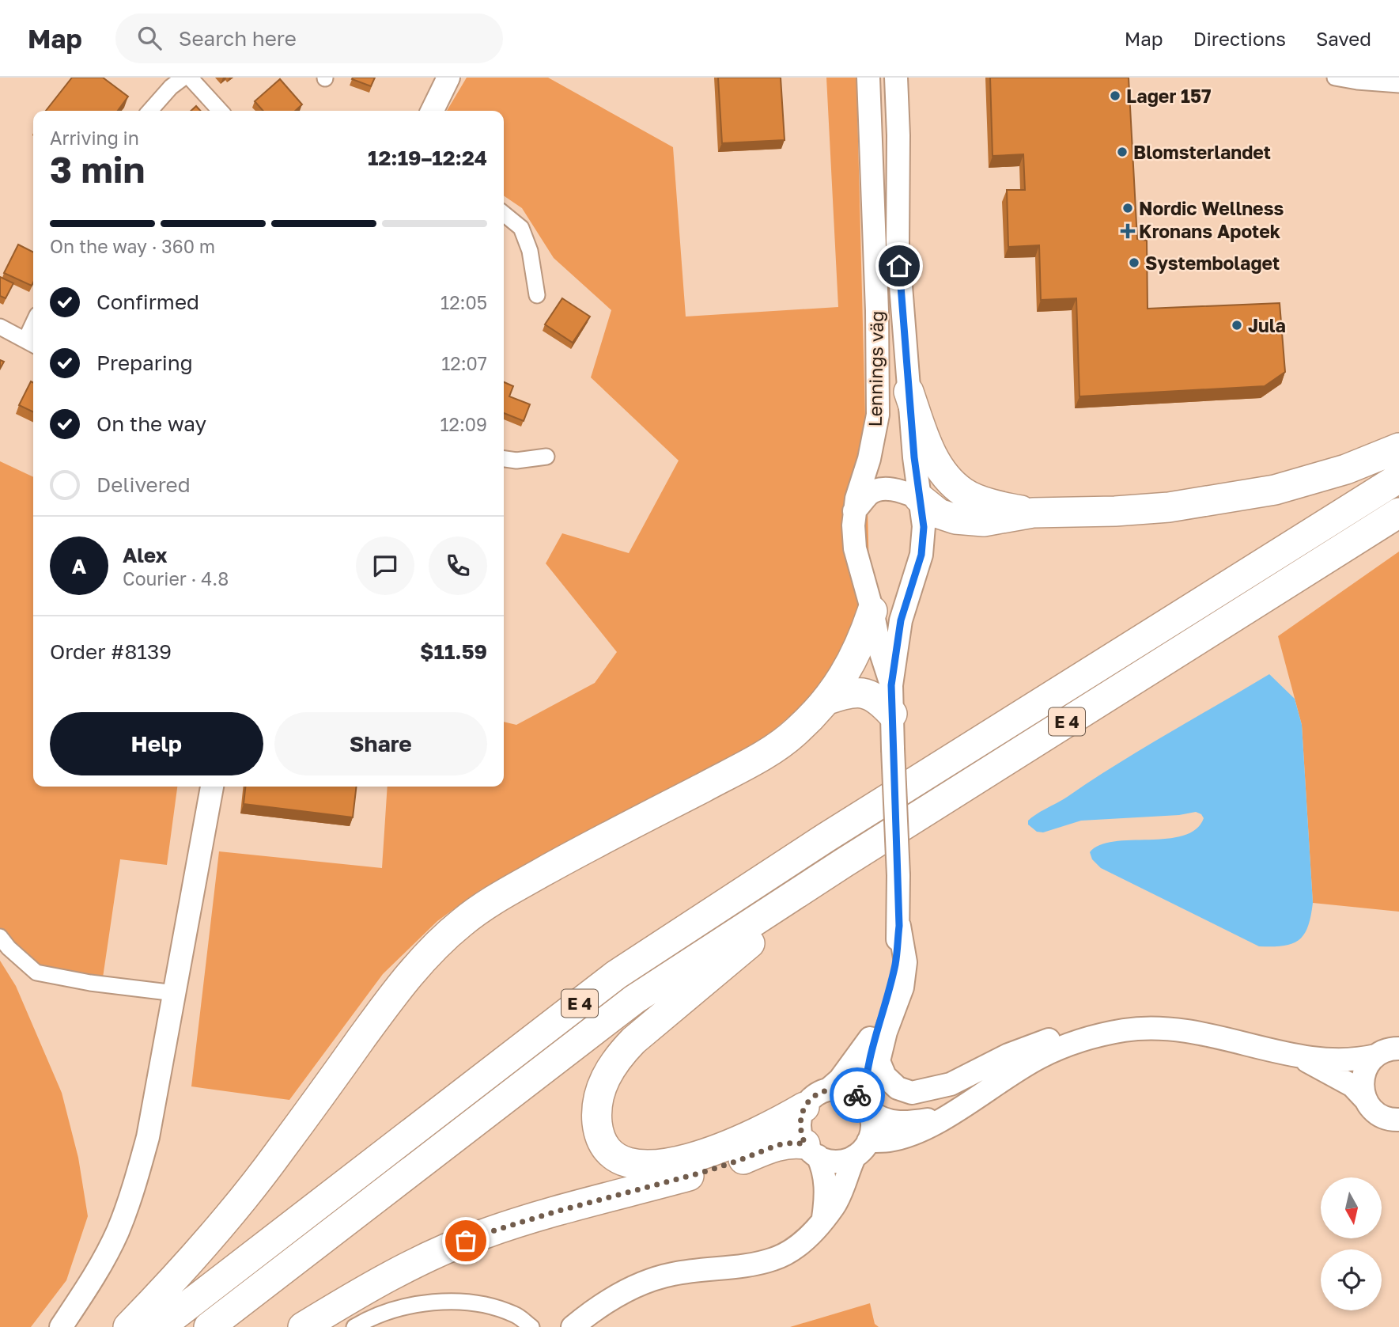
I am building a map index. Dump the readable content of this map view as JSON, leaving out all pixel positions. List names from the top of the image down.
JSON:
{
  "streets": {
    "highway": ["E 4"],
    "main road": ["Lennings väg"]
  },
  "places": {
    "other": [
      "Lager 157",
      "Blomsterlandet",
      "Nordic Wellness",
      "Systembolaget",
      "Jula"
    ],
    "health": ["Kronans Apotek"]
  },
  "north": "bottom",
  "page": {
    "header": "Map",
    "search": "Search here",
    "nav": ["Map", "Directions", "Saved"],
    "heading": ["3 min", "Arriving in", "12:19–12:24"],
    "panel": [
      "Alex",
      "Courier · 4.8",
      "Order #8139",
      "$11.59"
    ],
    "bar": "On the way · 360 m",
    "list": [
      ["Confirmed", "12:05"],
      ["Preparing", "12:07"],
      ["On the way", "12:09"],
      "Delivered"
    ],
    "round": "A",
    "buttons": ["Help", "Share"]
  }
}
